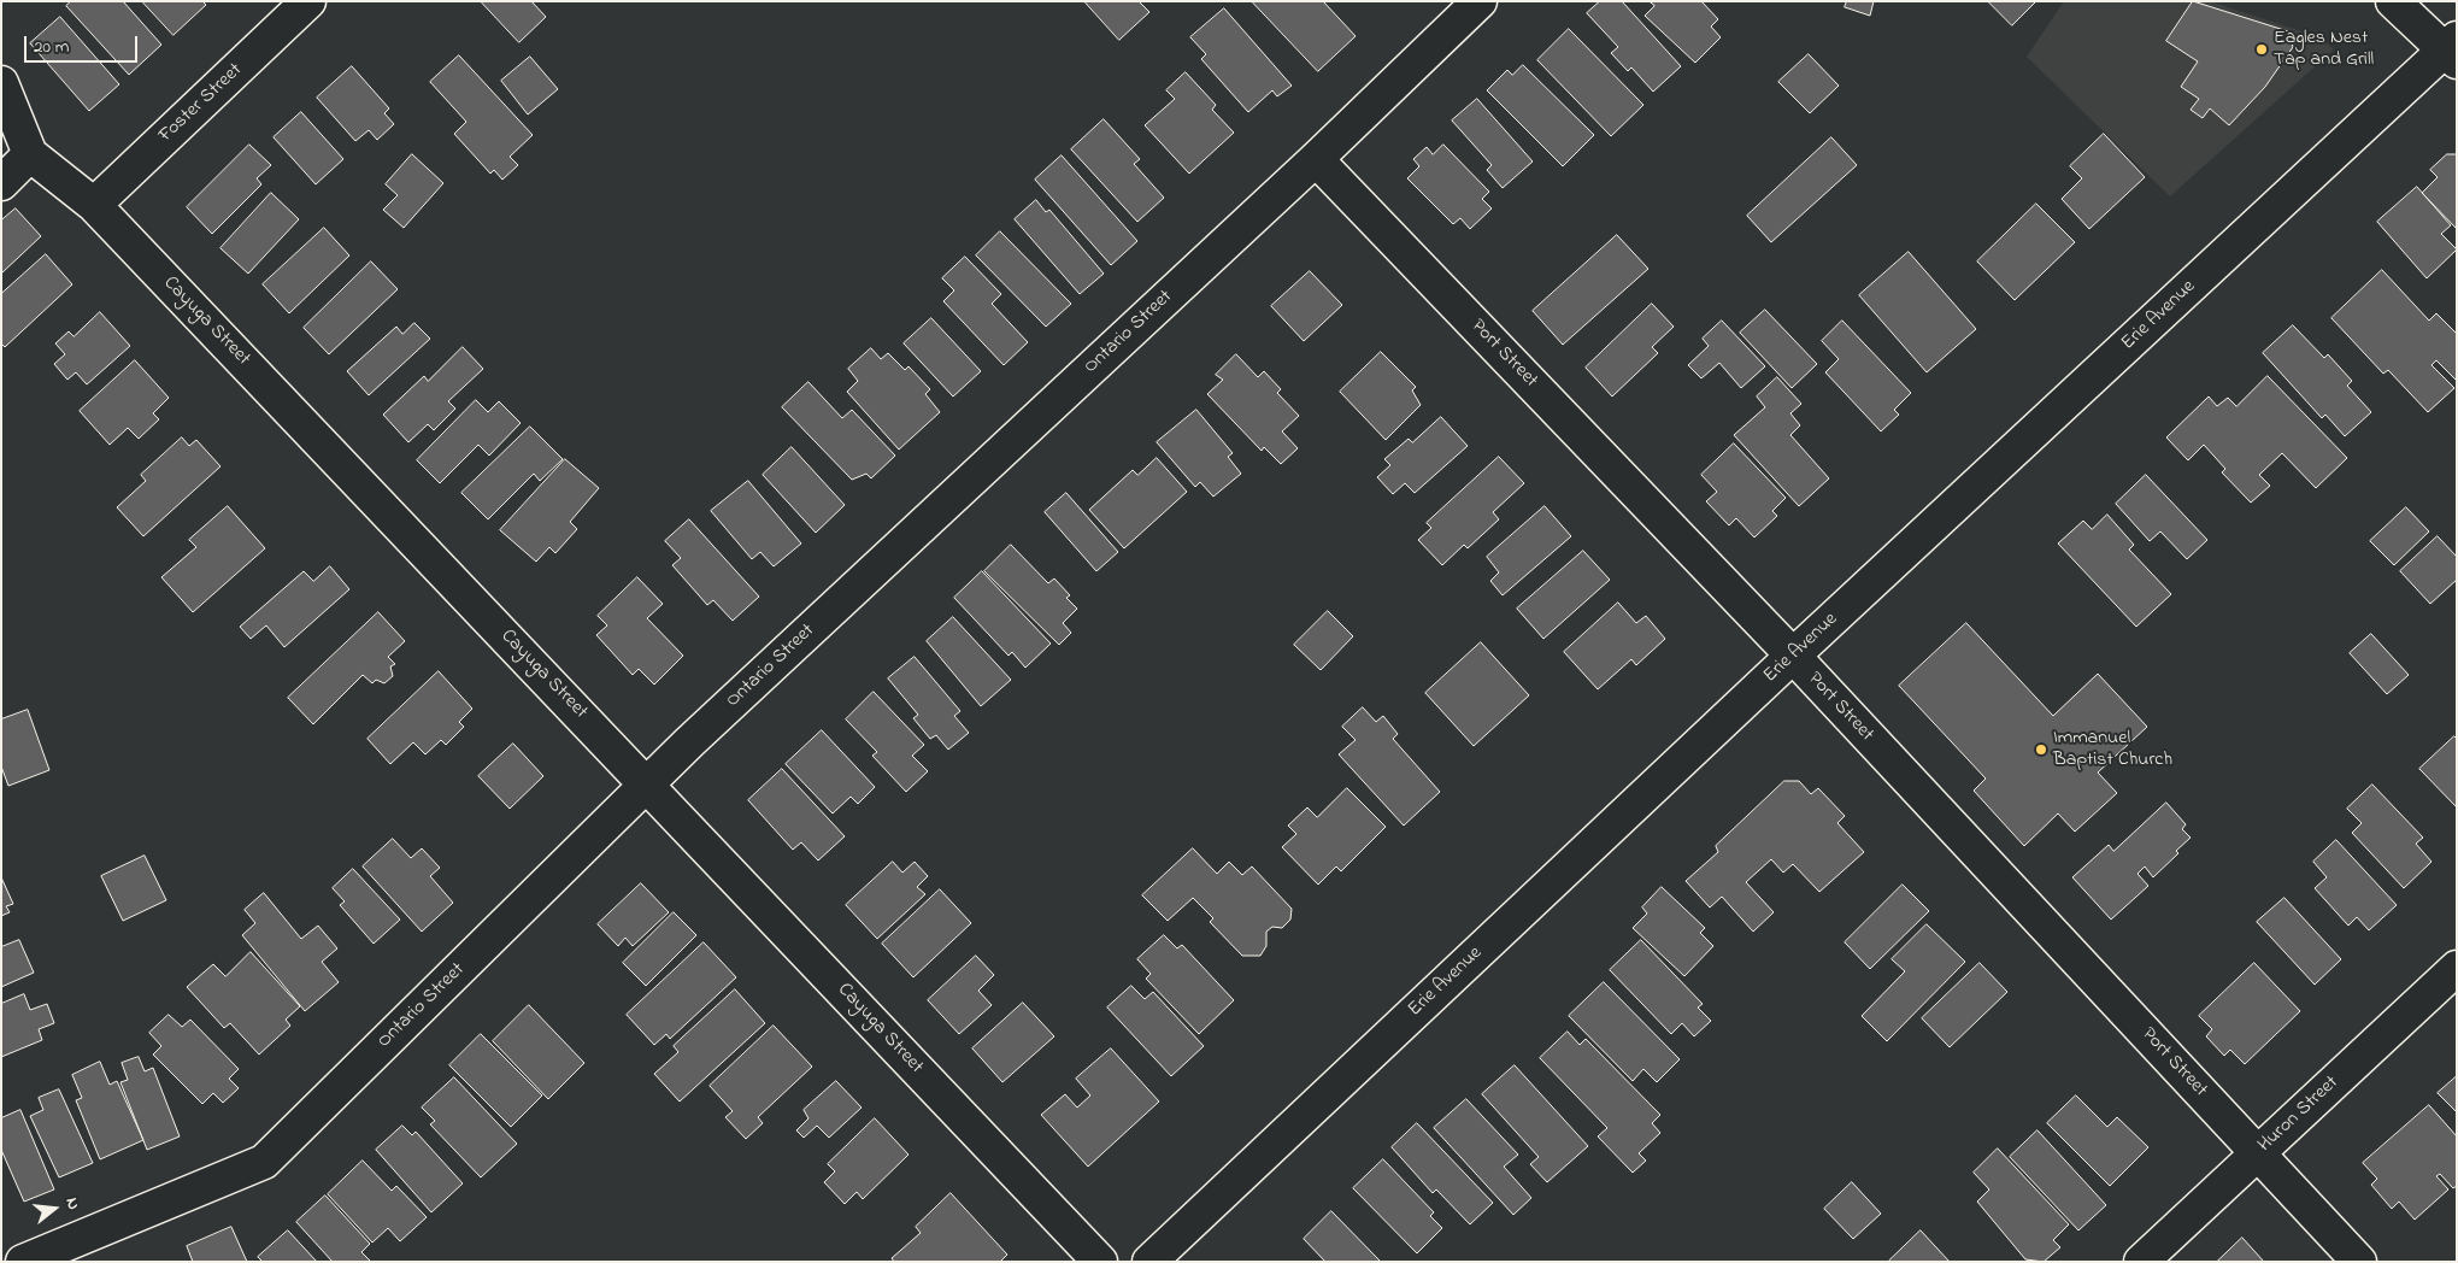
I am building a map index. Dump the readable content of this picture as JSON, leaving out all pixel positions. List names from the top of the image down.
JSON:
{
  "streets": {
    "street": [
      "Foster Street",
      "Erie Avenue",
      "Cayuga Street",
      "Ontario Street",
      "Port Street",
      "Huron Street"
    ]
  },
  "crossings": [
    ["Foster Street", "Cayuga Street"],
    ["Erie Avenue", "Port Street"],
    ["Cayuga Street", "Ontario Street"],
    ["Ontario Street", "Port Street"],
    ["Port Street", "Huron Street"]
  ],
  "places": ["Eagles Nest Tap and Grill", "Immanuel Baptist Church"],
  "scale_bar": "20 m",
  "north": "right"
}
